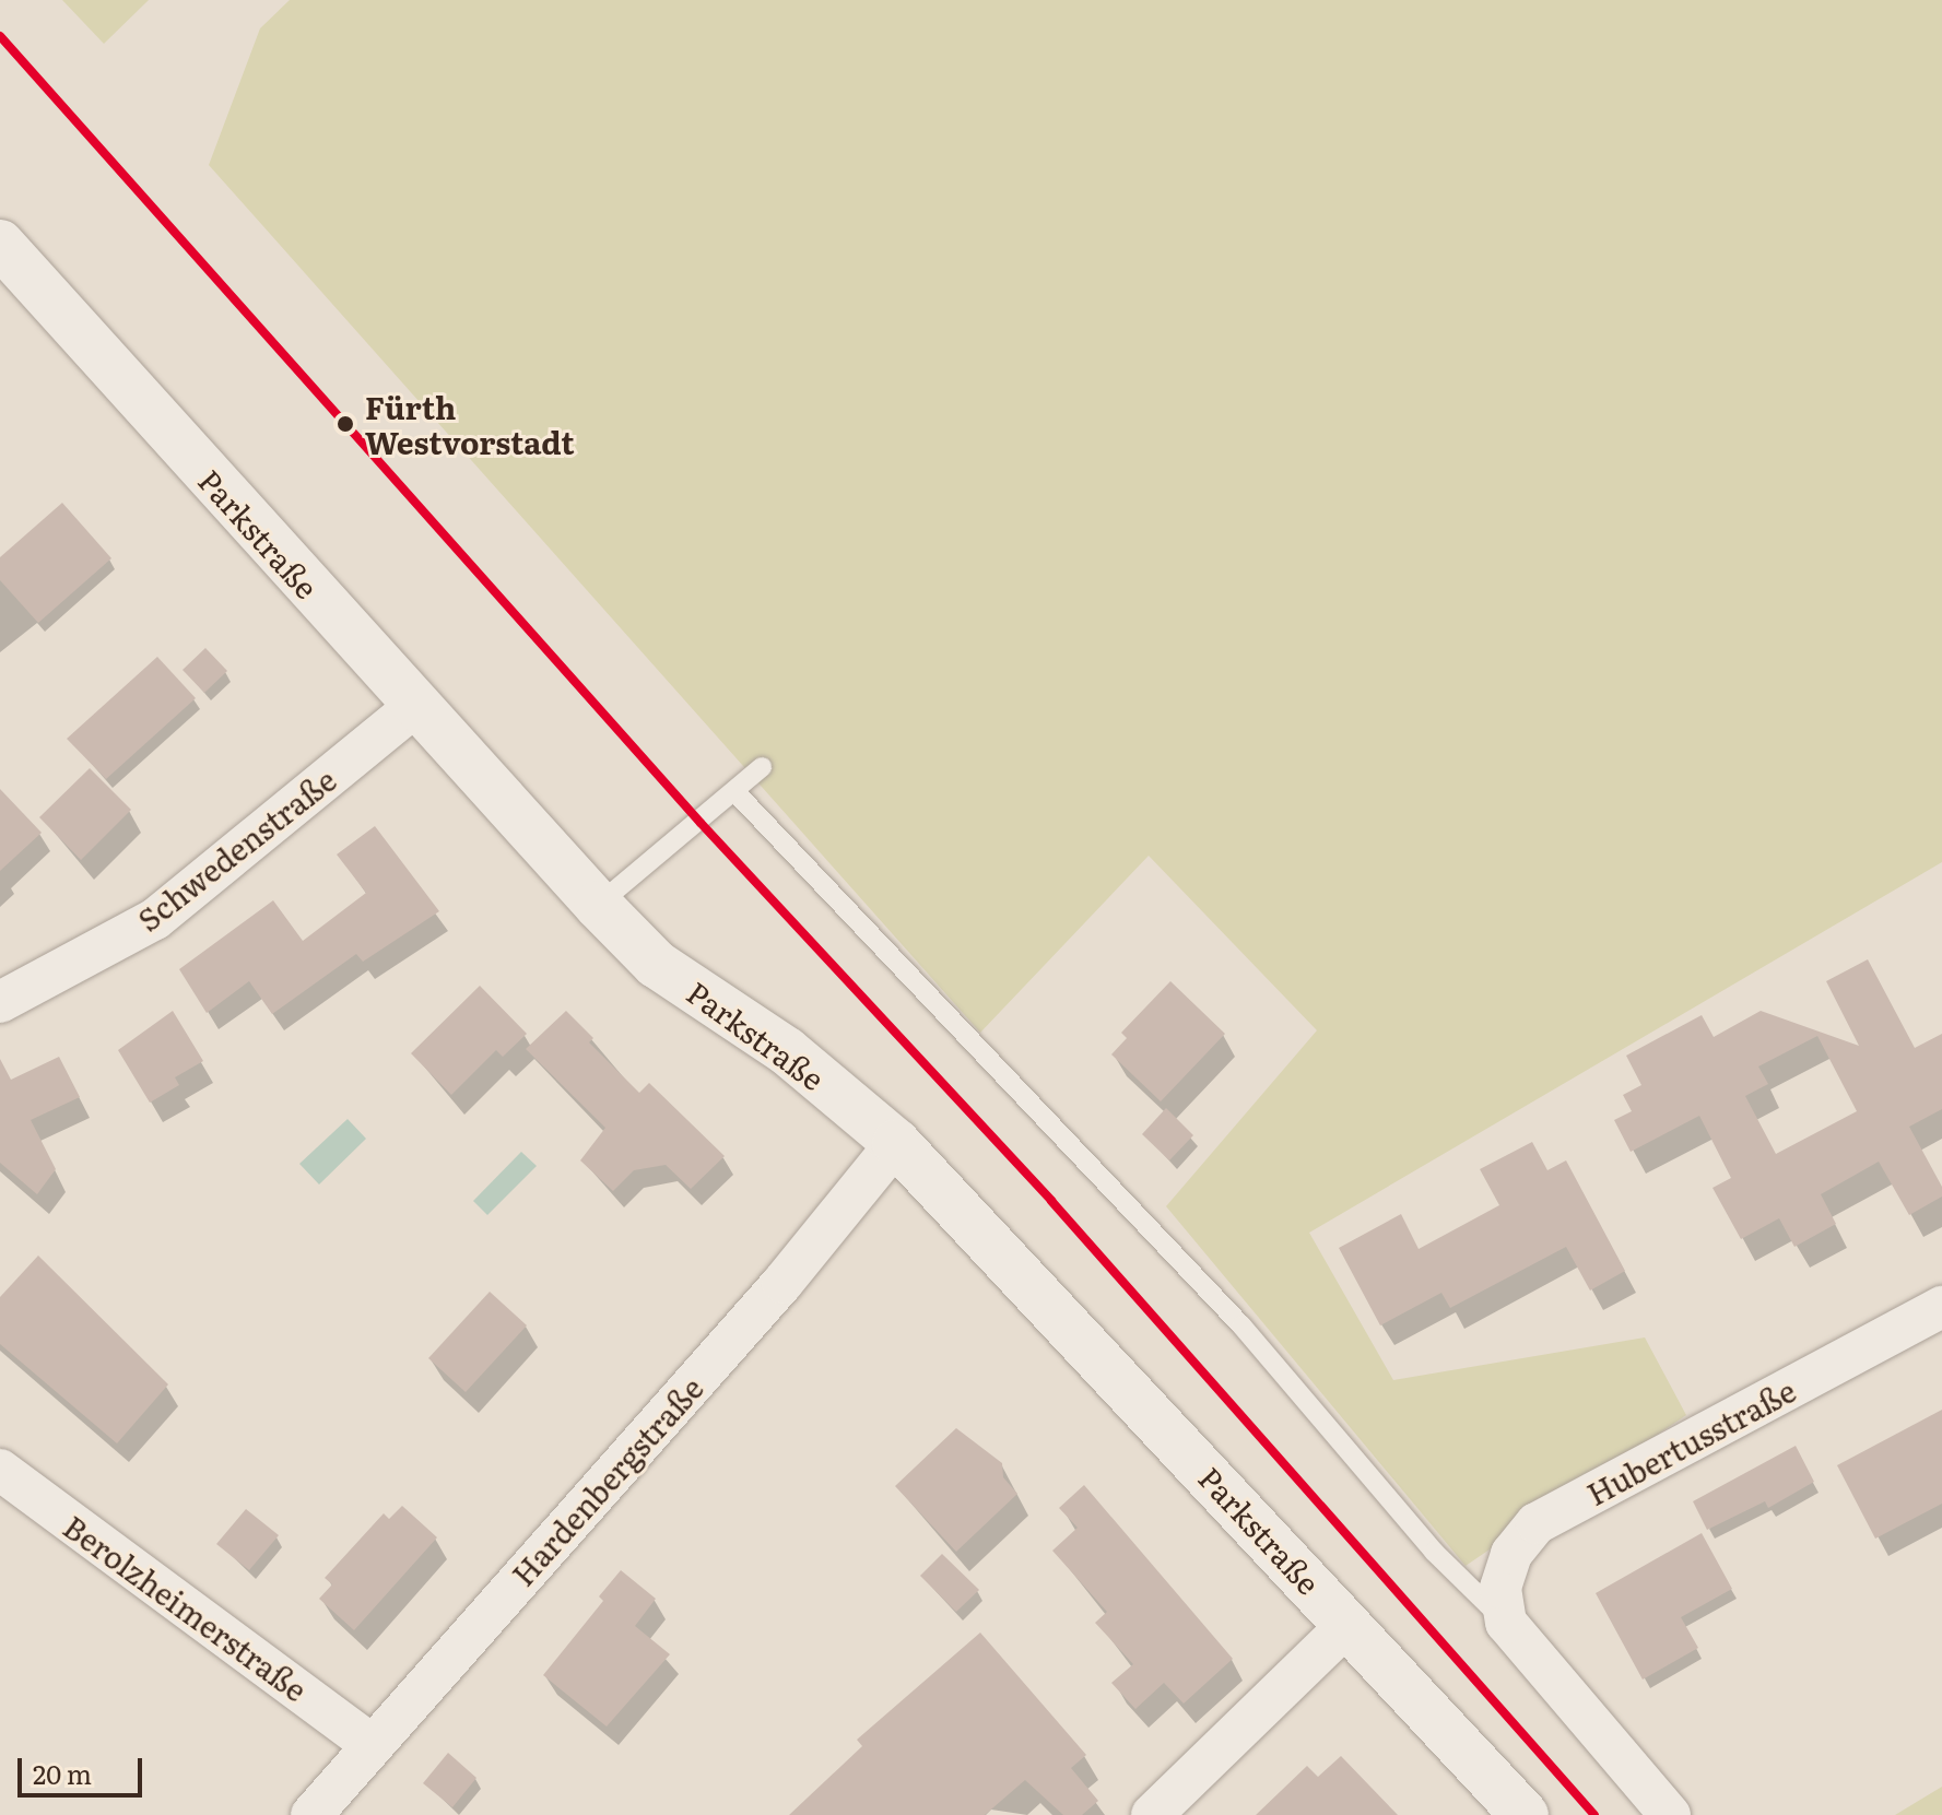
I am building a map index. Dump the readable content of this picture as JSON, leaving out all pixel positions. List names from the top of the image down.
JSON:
{
  "streets": {
    "street": [
      "Parkstraße",
      "Schwedenstraße",
      "Hubertusstraße",
      "Hardenbergstraße",
      "Berolzheimerstraße"
    ]
  },
  "crossings": [
    ["Parkstraße", "Schwedenstraße"],
    ["Parkstraße", "Hardenbergstraße"],
    ["Hardenbergstraße", "Berolzheimerstraße"]
  ],
  "places": ["Fürth Westvorstadt"],
  "scale_bar": "20 m"
}
